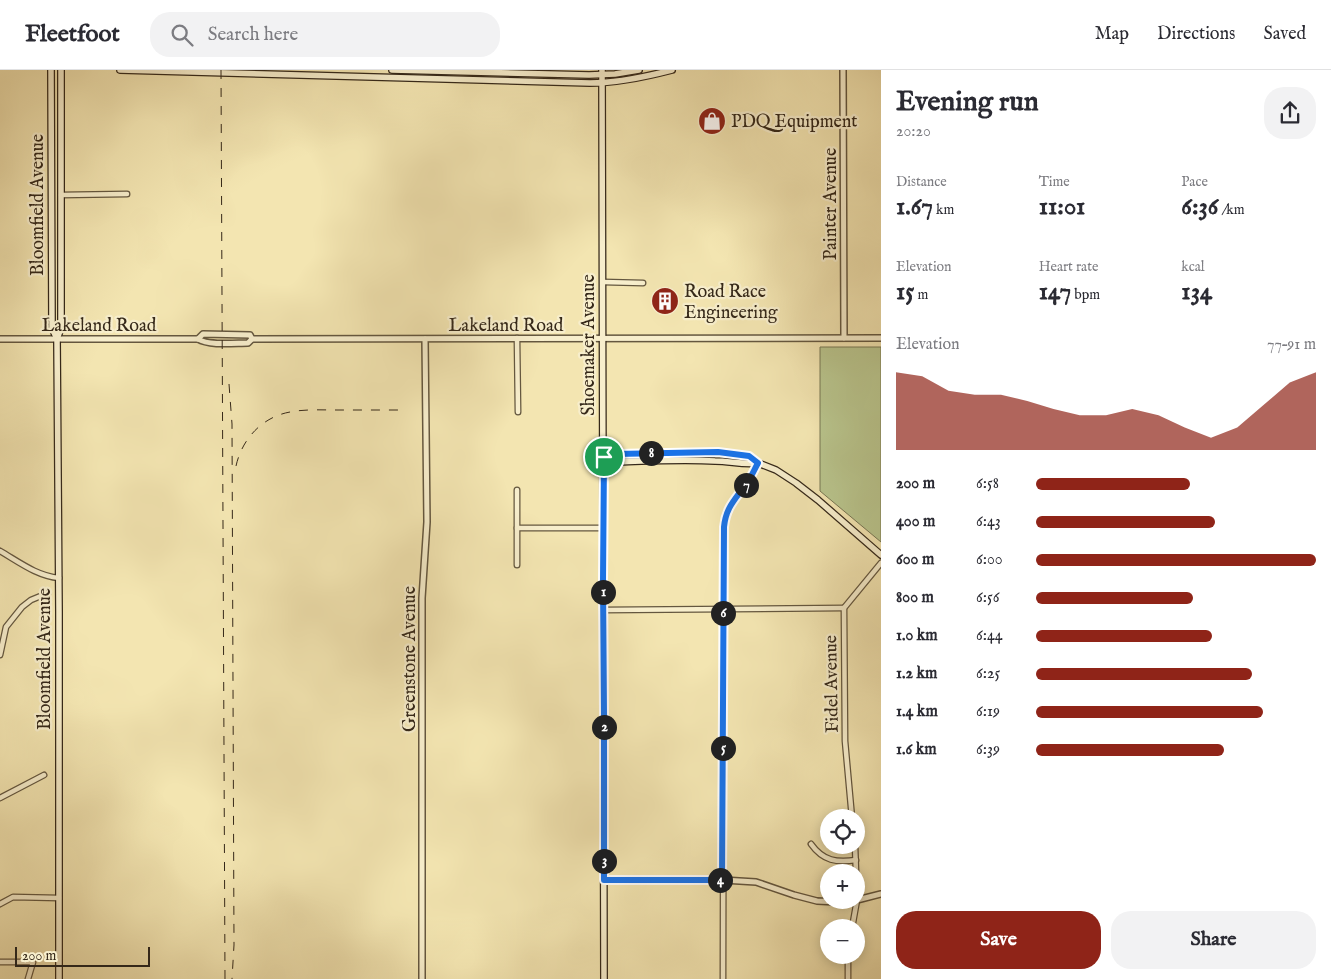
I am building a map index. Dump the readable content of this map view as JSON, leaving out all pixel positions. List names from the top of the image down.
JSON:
{
  "streets": {
    "main road": ["Bloomfield Avenue", "Shoemaker Avenue"],
    "street": [
      "Painter Avenue",
      "Lakeland Road",
      "Greenstone Avenue",
      "Fidel Avenue"
    ]
  },
  "crossings": [
    ["Painter Avenue", "Lakeland Road"],
    ["Bloomfield Avenue", "Lakeland Road"],
    ["Lakeland Road", "Shoemaker Avenue"],
    ["Lakeland Road", "Greenstone Avenue"]
  ],
  "places": {
    "shop": ["PDQ Equipment"],
    "building": ["Road Race Engineering"]
  },
  "scale_bar": "200 m",
  "page": {
    "header": "Fleetfoot",
    "search": "Search here",
    "nav": ["Map", "Directions", "Saved"],
    "heading": ["Evening run", "20:20"],
    "stats": [
      ["Distance", "1.67 km"],
      ["Time", "11:01"],
      ["Pace", "6:36 /km"],
      ["Elevation", "15 m"],
      ["Heart rate", "147 bpm"],
      ["kcal", "134"]
    ],
    "chart": ["Elevation", "77–91 m"],
    "pins": [
      "8",
      "7",
      "1",
      "6",
      "2",
      "5",
      "3",
      "4"
    ],
    "list": [
      {
        "name": "200 m",
        "note": "6:58"
      },
      {
        "name": "400 m",
        "note": "6:43"
      },
      {
        "name": "600 m",
        "note": "6:00"
      },
      {
        "name": "800 m",
        "note": "6:56"
      },
      {
        "name": "1.0 km",
        "note": "6:44"
      },
      {
        "name": "1.2 km",
        "note": "6:25"
      },
      {
        "name": "1.4 km",
        "note": "6:19"
      },
      {
        "name": "1.6 km",
        "note": "6:39"
      }
    ],
    "map_buttons": ["+", "−"],
    "buttons": ["Save", "Share"],
    "scale": "200 m"
  }
}
